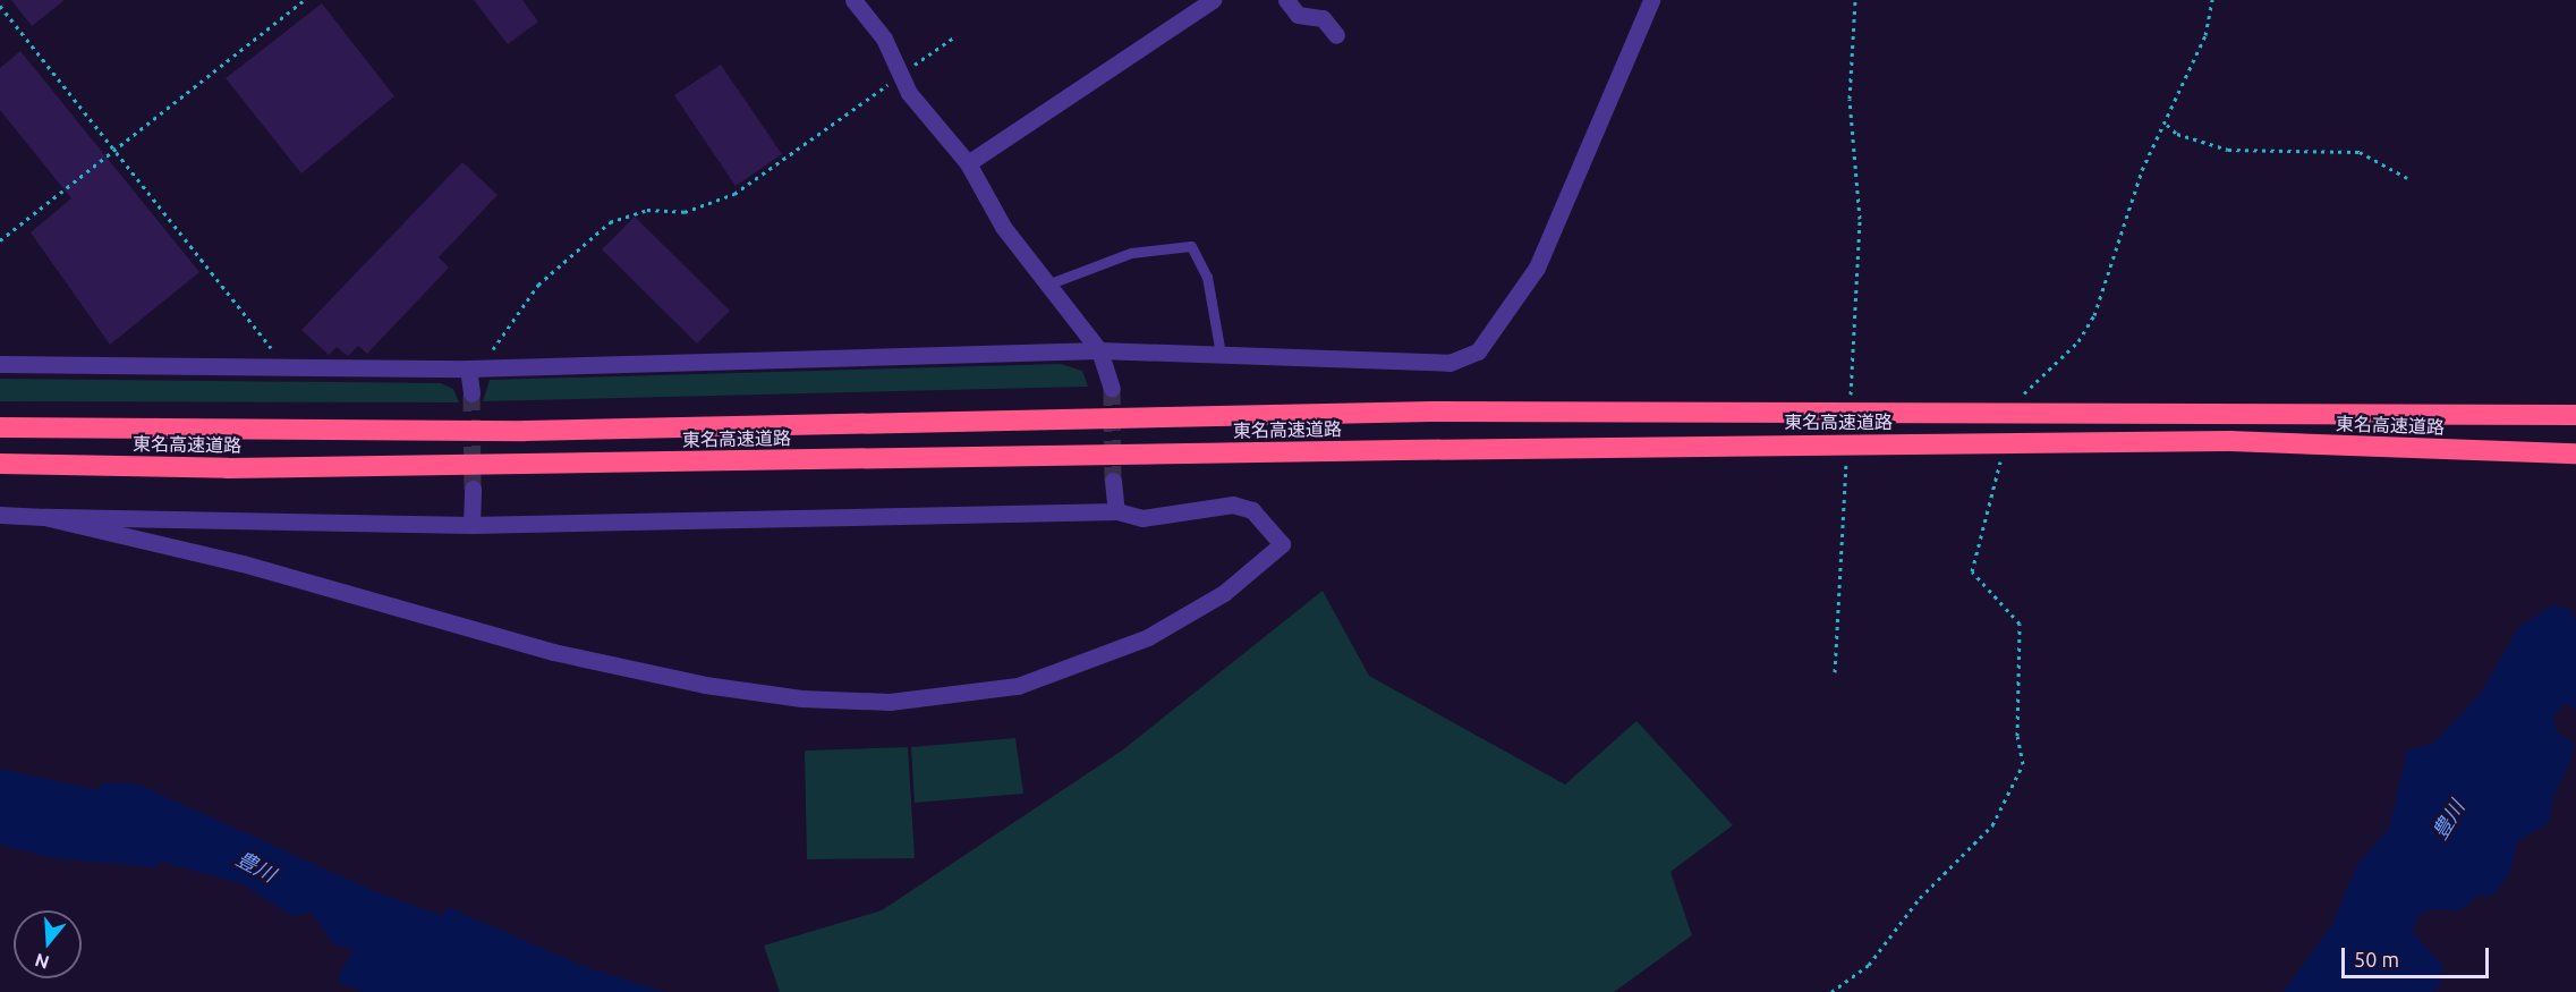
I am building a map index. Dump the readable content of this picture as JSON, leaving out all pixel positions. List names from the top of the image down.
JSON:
{
  "streets": {
    "highway": ["東名高速道路"]
  },
  "water": ["豊川"],
  "scale_bar": "50 m",
  "north": "bottom"
}
